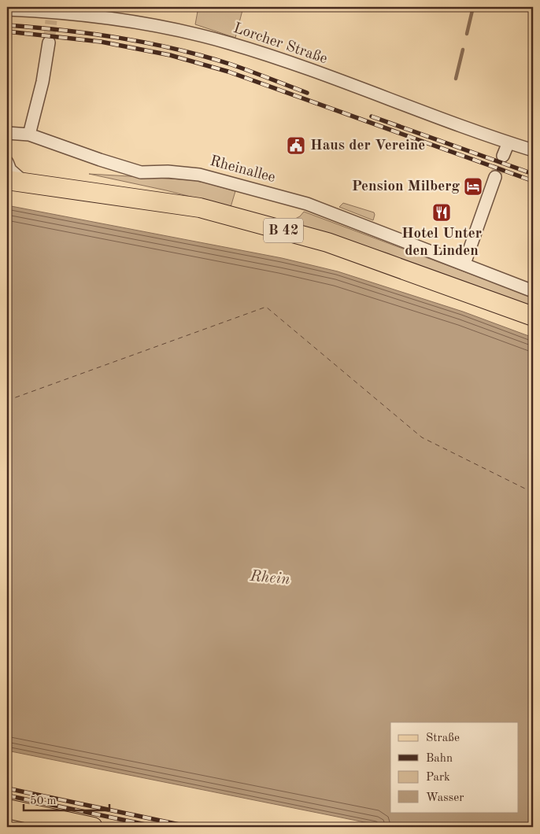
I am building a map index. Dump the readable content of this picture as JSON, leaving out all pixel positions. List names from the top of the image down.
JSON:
{
  "streets": {
    "main road": ["B 42"],
    "street": ["Lorcher Straße", "Rheinallee"]
  },
  "water": ["Rhein"],
  "places": {
    "public building": ["Haus der Vereine"],
    "hotel": ["Pension Milberg"],
    "restaurant": ["Hotel Unter den Linden"]
  },
  "legend": [
    "Straße",
    "Bahn",
    "Park",
    "Wasser"
  ],
  "scale_bar": "50 m"
}
